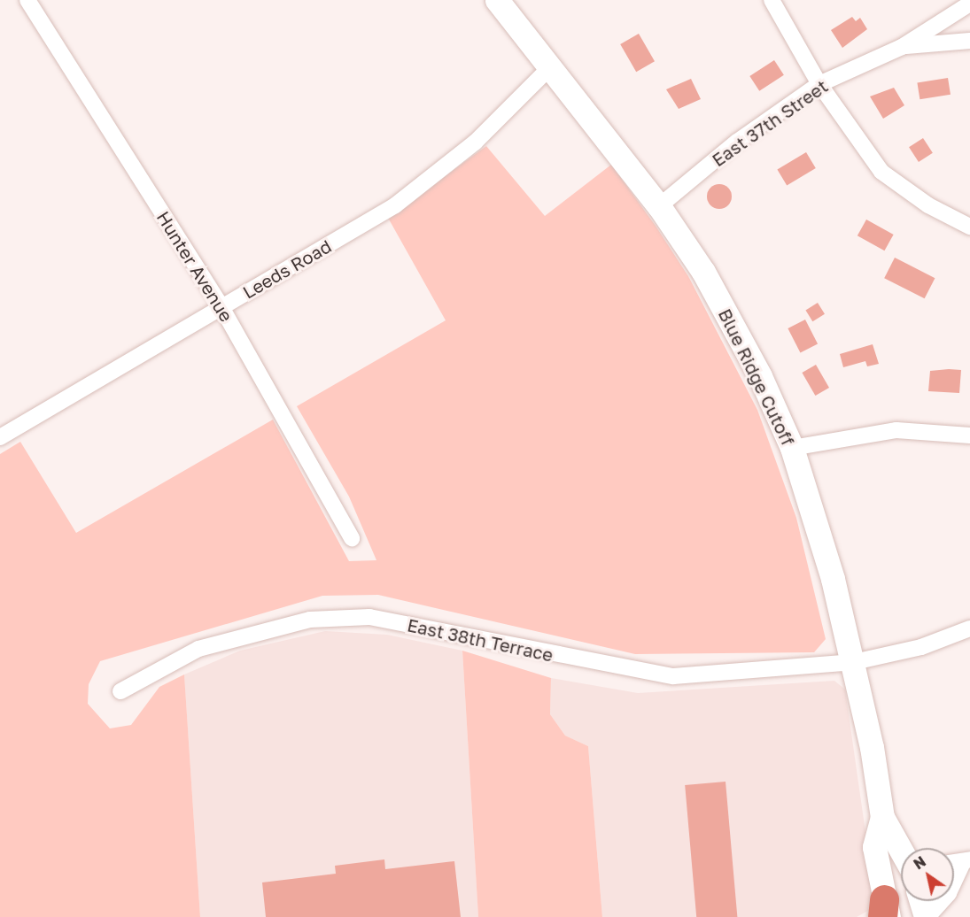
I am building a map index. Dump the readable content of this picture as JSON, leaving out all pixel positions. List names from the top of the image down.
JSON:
{
  "streets": {
    "main road": ["Blue Ridge Cutoff"],
    "street": [
      "East 37th Street",
      "Hunter Avenue",
      "Leeds Road",
      "East 38th Terrace"
    ]
  },
  "crossings": [
    ["East 37th Street", "Blue Ridge Cutoff"],
    ["Hunter Avenue", "Leeds Road"],
    ["Leeds Road", "Blue Ridge Cutoff"],
    ["Blue Ridge Cutoff", "East 38th Terrace"]
  ],
  "north": "top left"
}
